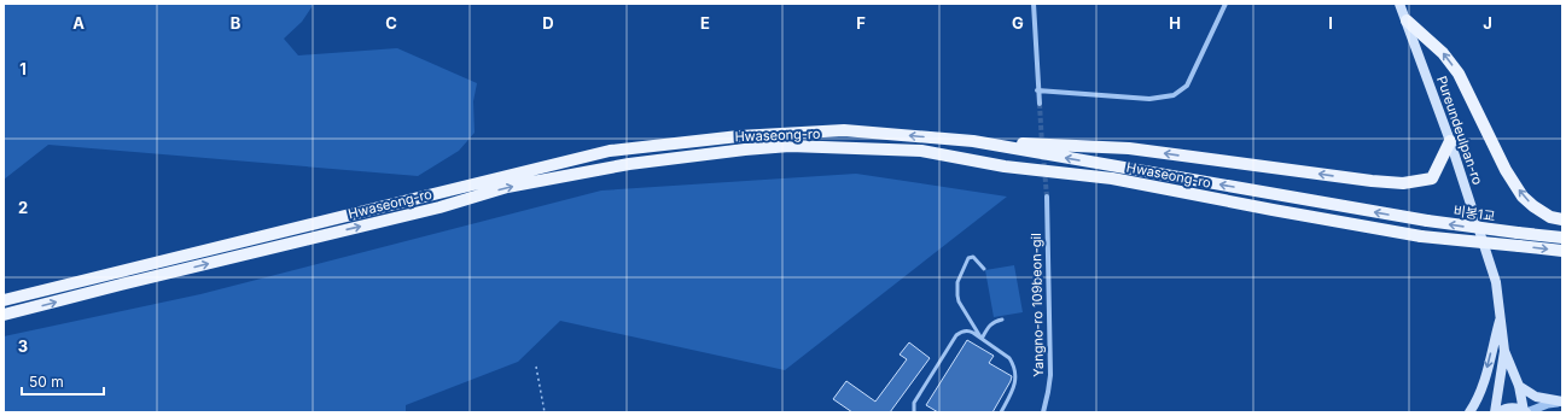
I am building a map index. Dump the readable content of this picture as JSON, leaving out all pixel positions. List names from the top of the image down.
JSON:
{
  "streets": {
    "main road": ["Pureundeulpan-ro", "Hwaseong-ro", "비봉1교"],
    "street": ["Yangno-ro 109beon-gil"]
  },
  "crossings": [
    ["Hwaseong-ro", "비봉1교"]
  ],
  "one_way": ["비봉1교"],
  "scale_bar": "50 m",
  "grid": {
    "columns": [
      "A",
      "B",
      "C",
      "D",
      "E",
      "F",
      "G",
      "H",
      "I",
      "J"
    ],
    "rows": ["1", "2", "3"]
  }
}
